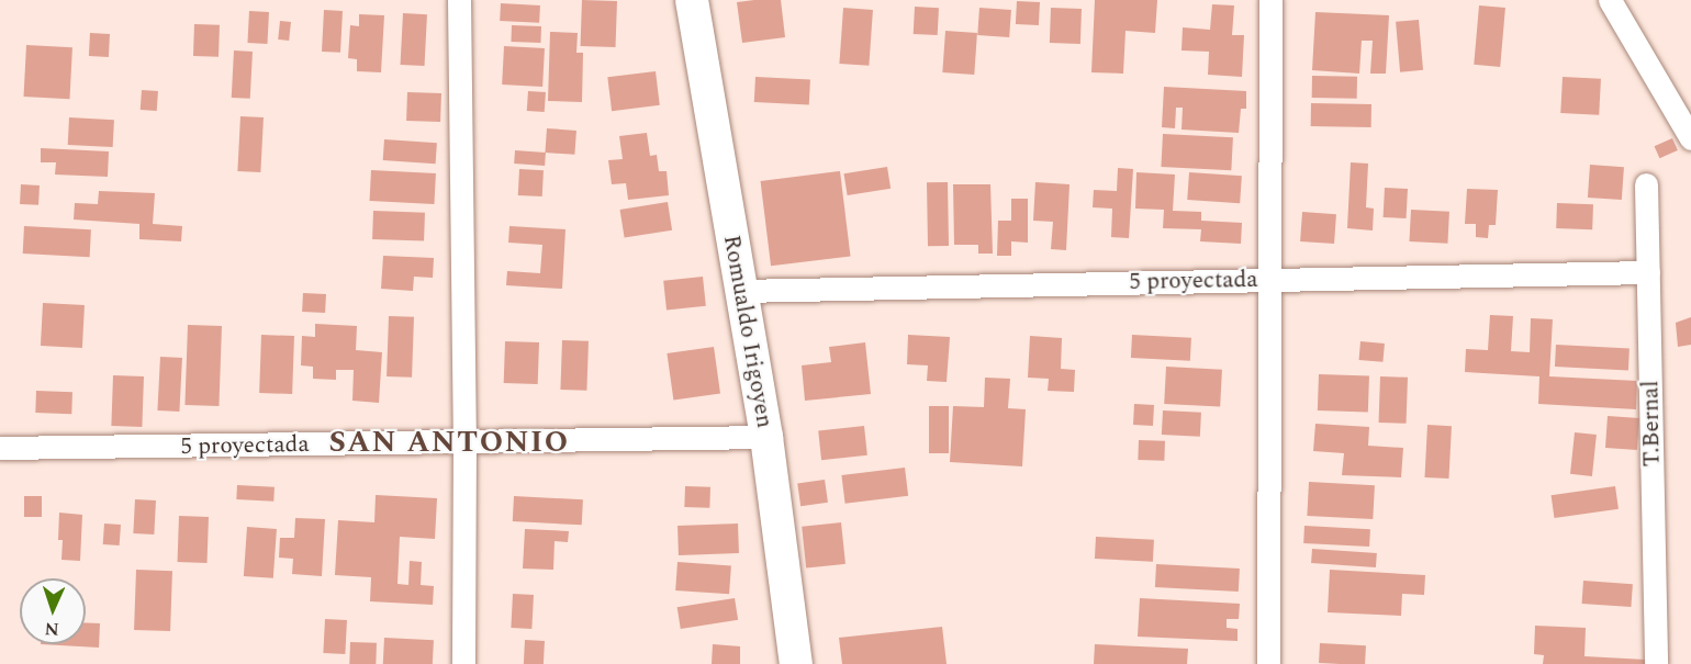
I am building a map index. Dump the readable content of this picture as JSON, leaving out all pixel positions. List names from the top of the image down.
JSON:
{
  "streets": {
    "street": ["5 proyectada", "Romualdo Irigoyen", "T.Bernal"]
  },
  "crossings": [
    ["5 proyectada", "Romualdo Irigoyen"],
    ["5 proyectada", "T.Bernal"]
  ],
  "districts": ["SAN ANTONIO"],
  "north": "bottom"
}
